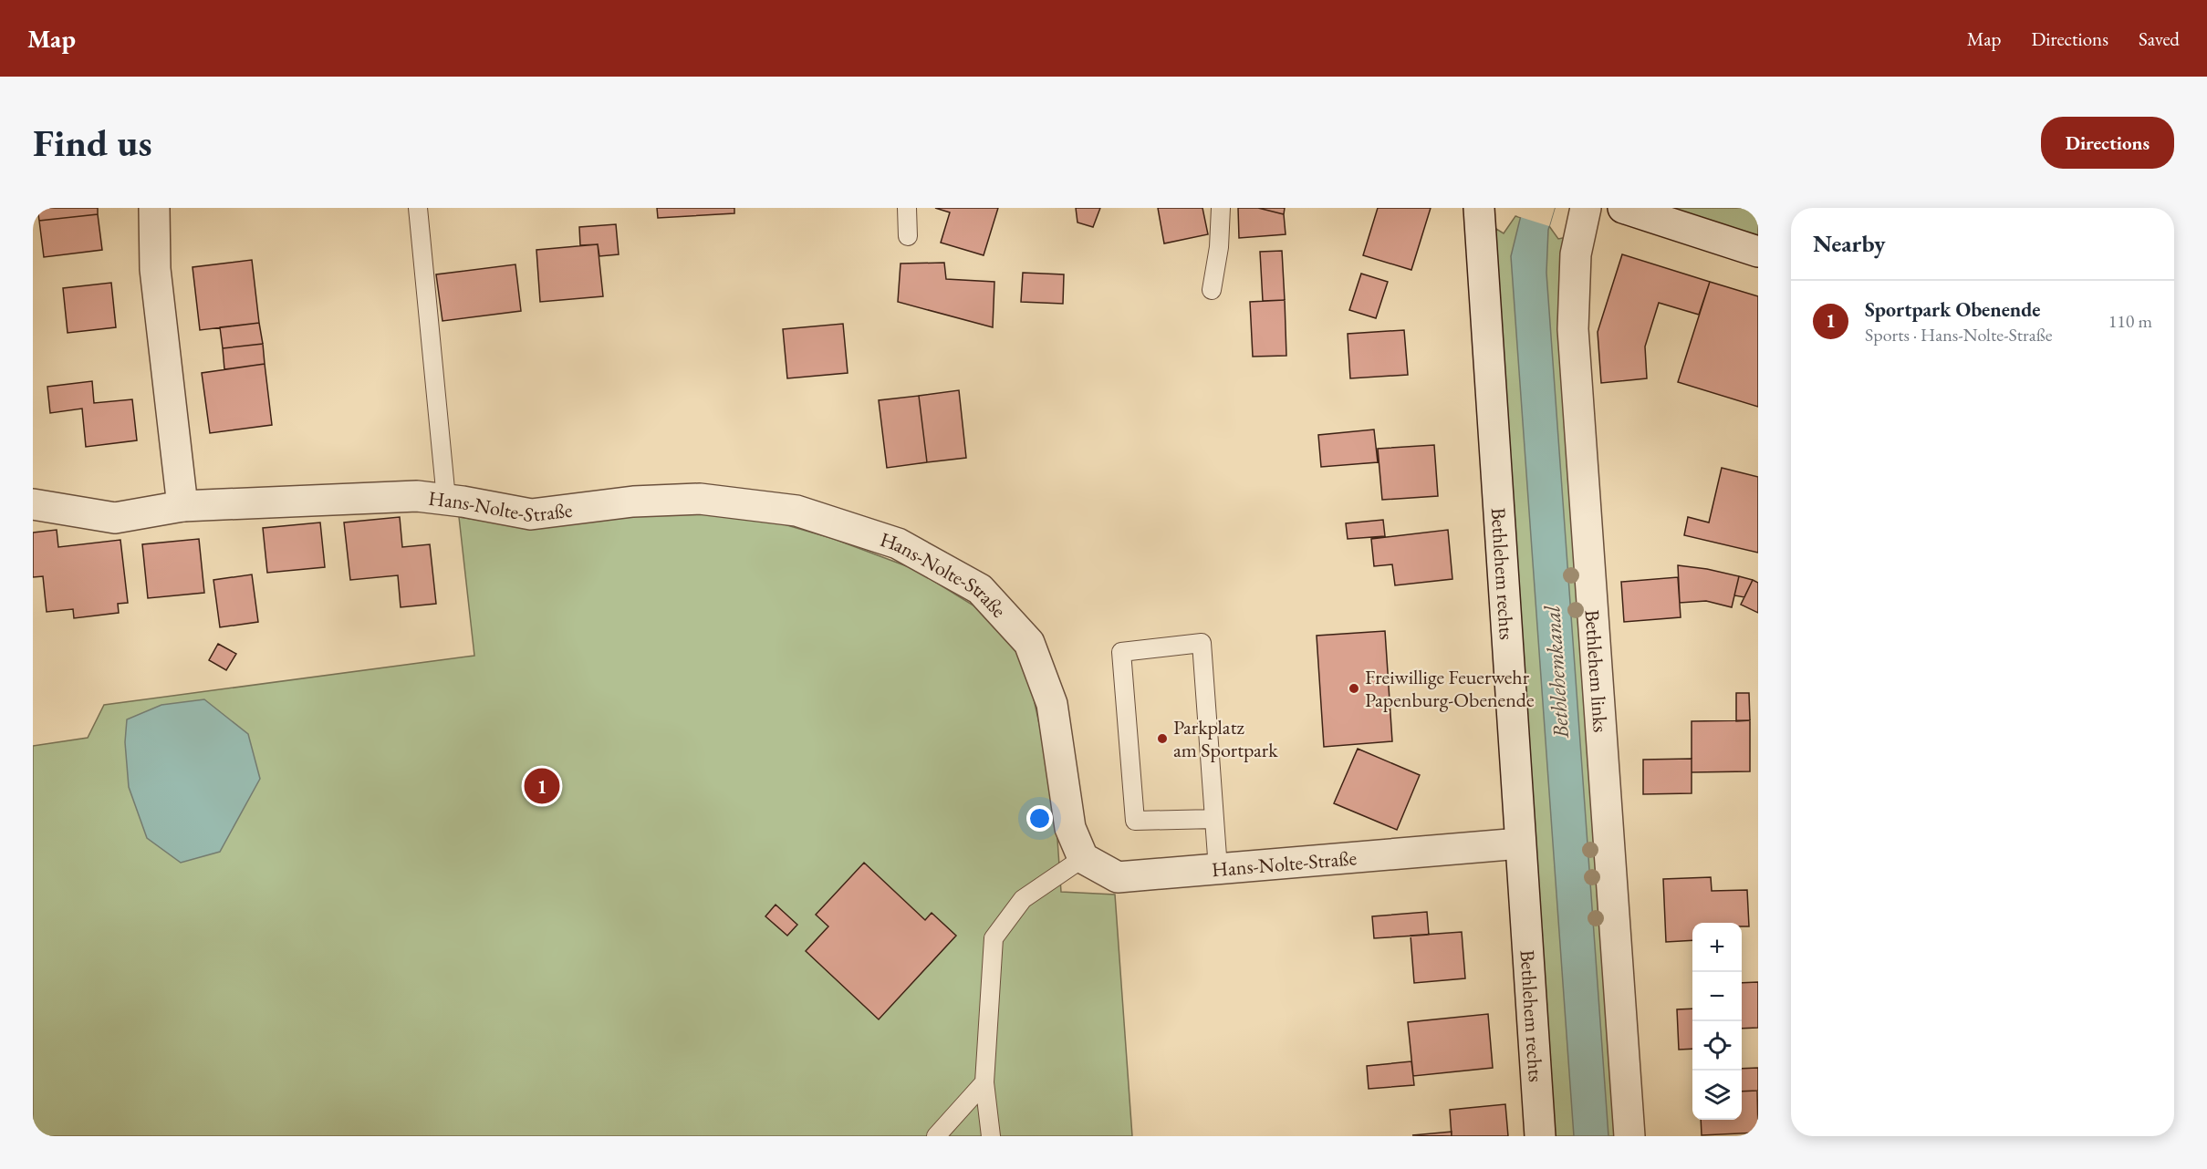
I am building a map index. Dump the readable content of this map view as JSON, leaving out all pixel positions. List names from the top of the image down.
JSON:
{
  "streets": {
    "street": ["Hans-Nolte-Straße", "Bethlehem rechts", "Bethlehem links"]
  },
  "crossings": [
    ["Hans-Nolte-Straße", "Bethlehem rechts"]
  ],
  "water": ["Bethlehemkanal"],
  "places": ["Freiwillige Feuerwehr Papenburg-Obenende", "Parkplatz am Sportpark"],
  "page": {
    "header": "Map",
    "nav": ["Map", "Directions", "Saved"],
    "buttons": "Directions",
    "title": "Find us",
    "heading": "Nearby",
    "list": [
      {
        "mark": "1",
        "name": "Sportpark Obenende",
        "note": "Sports · Hans-Nolte-Straße",
        "value": "110 m"
      }
    ],
    "pins": "1",
    "map_buttons": ["+", "−"]
  }
}
